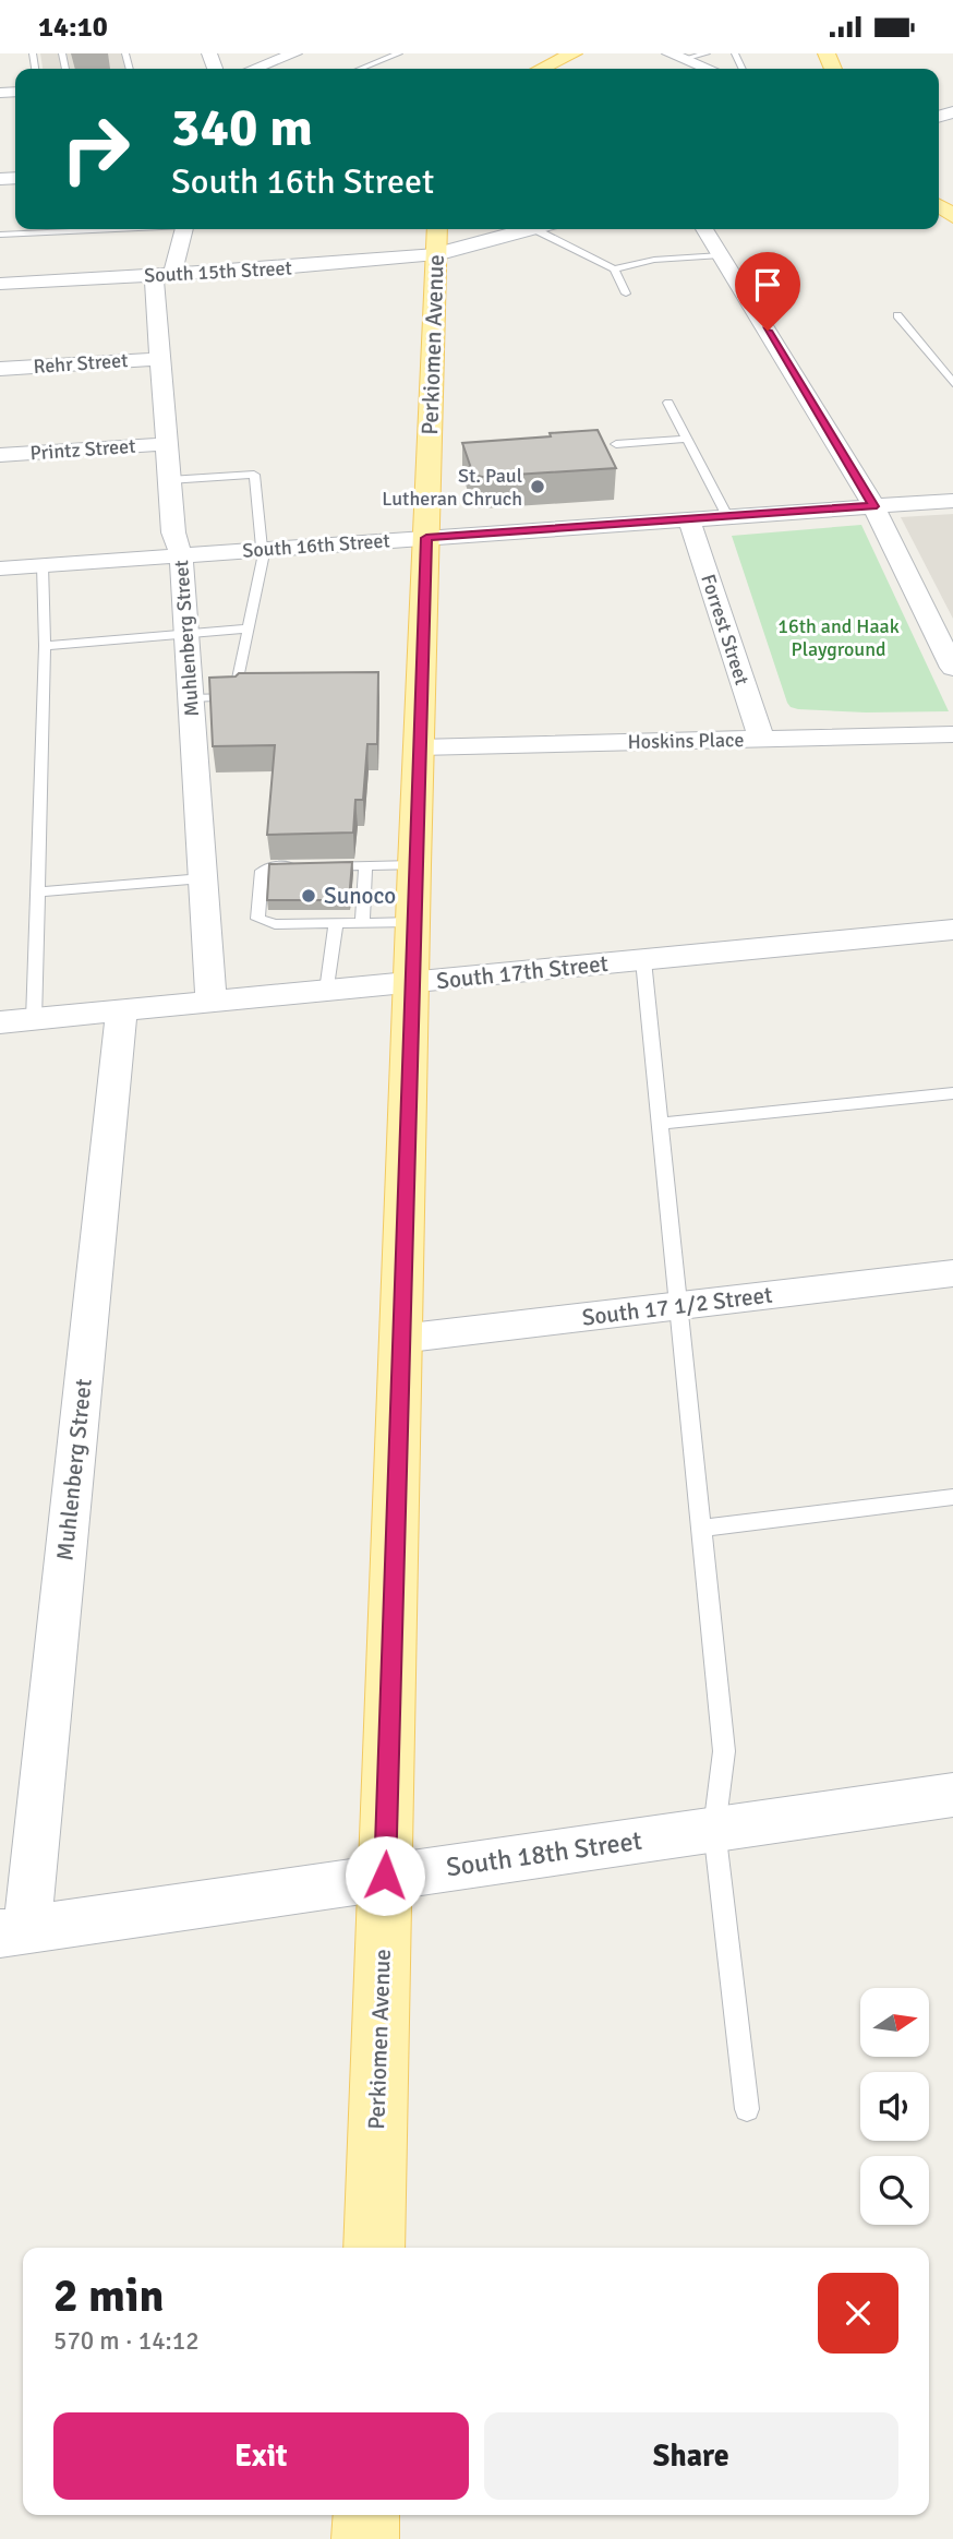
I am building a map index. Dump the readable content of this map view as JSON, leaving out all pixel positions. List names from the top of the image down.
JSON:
{
  "streets": {
    "main road": ["Perkiomen Avenue"],
    "street": [
      "South 15th Street",
      "Rehr Street",
      "Printz Street",
      "South 16th Street",
      "Forrest Street",
      "Muhlenberg Street",
      "Hoskins Place",
      "South 17th Street",
      "South 17 1/2 Street",
      "South 18th Street"
    ]
  },
  "crossings": [
    ["South 15th Street", "Perkiomen Avenue"],
    ["South 15th Street", "Muhlenberg Street"],
    ["Perkiomen Avenue", "South 16th Street"],
    ["Perkiomen Avenue", "Hoskins Place"],
    ["Perkiomen Avenue", "South 17th Street"],
    ["Perkiomen Avenue", "South 17 1/2 Street"],
    ["Perkiomen Avenue", "South 18th Street"],
    ["Rehr Street", "Muhlenberg Street"],
    ["Printz Street", "Muhlenberg Street"],
    ["South 16th Street", "Forrest Street"],
    ["South 16th Street", "Muhlenberg Street"],
    ["Forrest Street", "Hoskins Place"],
    ["Muhlenberg Street", "South 17th Street"],
    ["Muhlenberg Street", "South 18th Street"]
  ],
  "parks": ["16th and Haak Playground"],
  "places": ["St. Paul Lutheran Chruch", "Sunoco"],
  "north": "right",
  "page": {
    "status": "14:10",
    "turn": ["340 m", "South 16th Street"],
    "heading": ["2 min", "570 m · 14:12"],
    "buttons": ["Exit", "Share"]
  }
}
